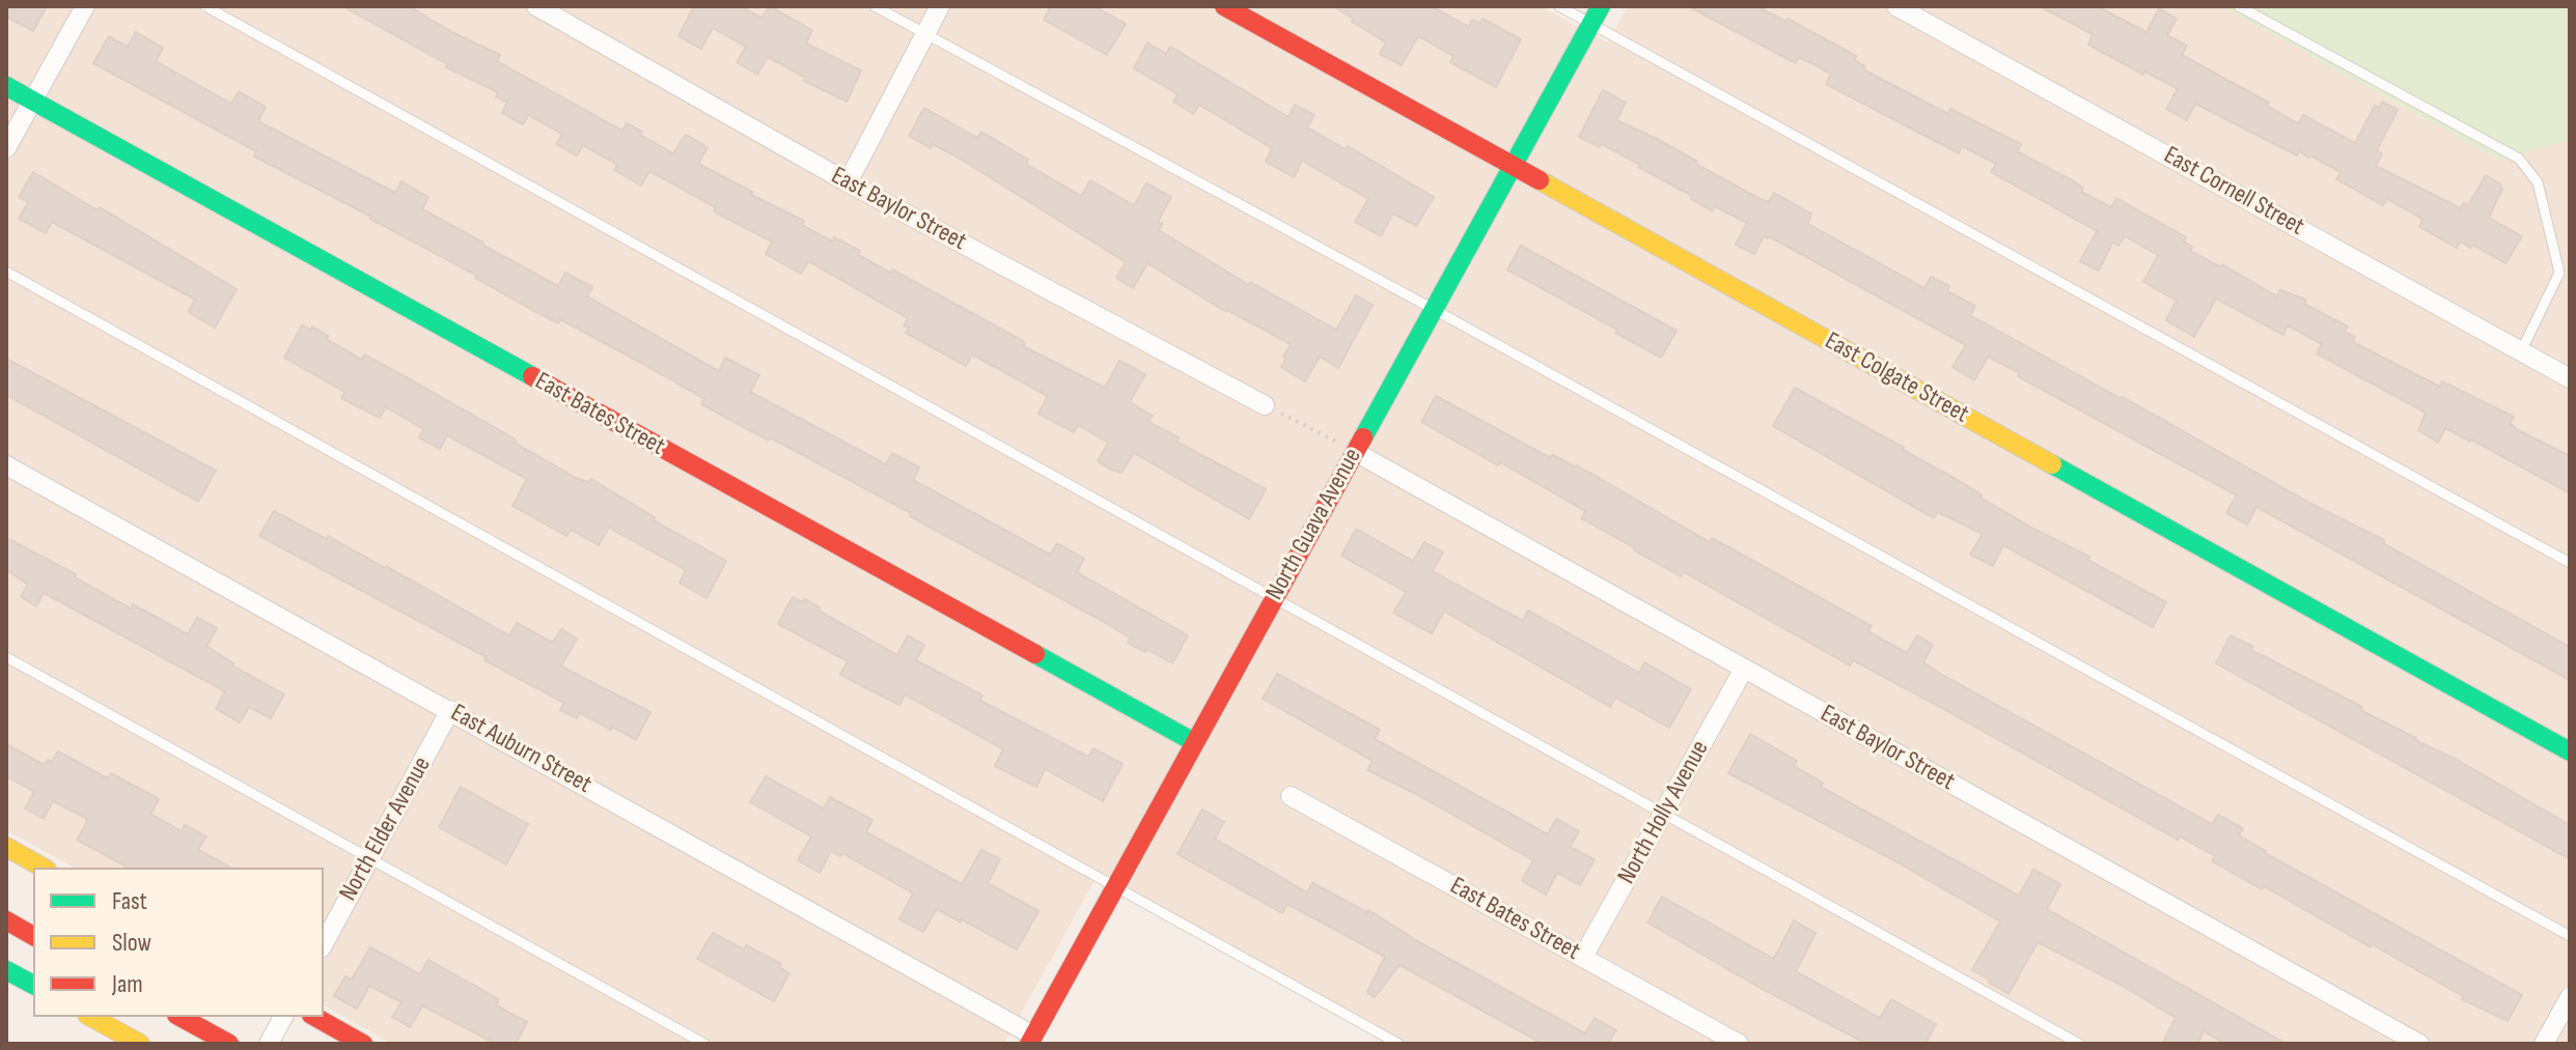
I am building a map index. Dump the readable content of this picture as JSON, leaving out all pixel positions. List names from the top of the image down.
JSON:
{
  "streets": {
    "main road": ["East Colgate Street", "East Bates Street", "North Guava Avenue"],
    "street": [
      "East Cornell Street",
      "East Baylor Street",
      "East Auburn Street",
      "North Holly Avenue",
      "North Elder Avenue"
    ]
  },
  "crossings": [
    ["East Baylor Street", "North Guava Avenue"],
    ["East Baylor Street", "North Holly Avenue"],
    ["East Colgate Street", "North Guava Avenue"],
    ["East Bates Street", "North Guava Avenue"],
    ["East Bates Street", "North Holly Avenue"],
    ["North Guava Avenue", "East Auburn Street"],
    ["East Auburn Street", "North Elder Avenue"]
  ],
  "legend": ["Fast", "Slow", "Jam"]
}
